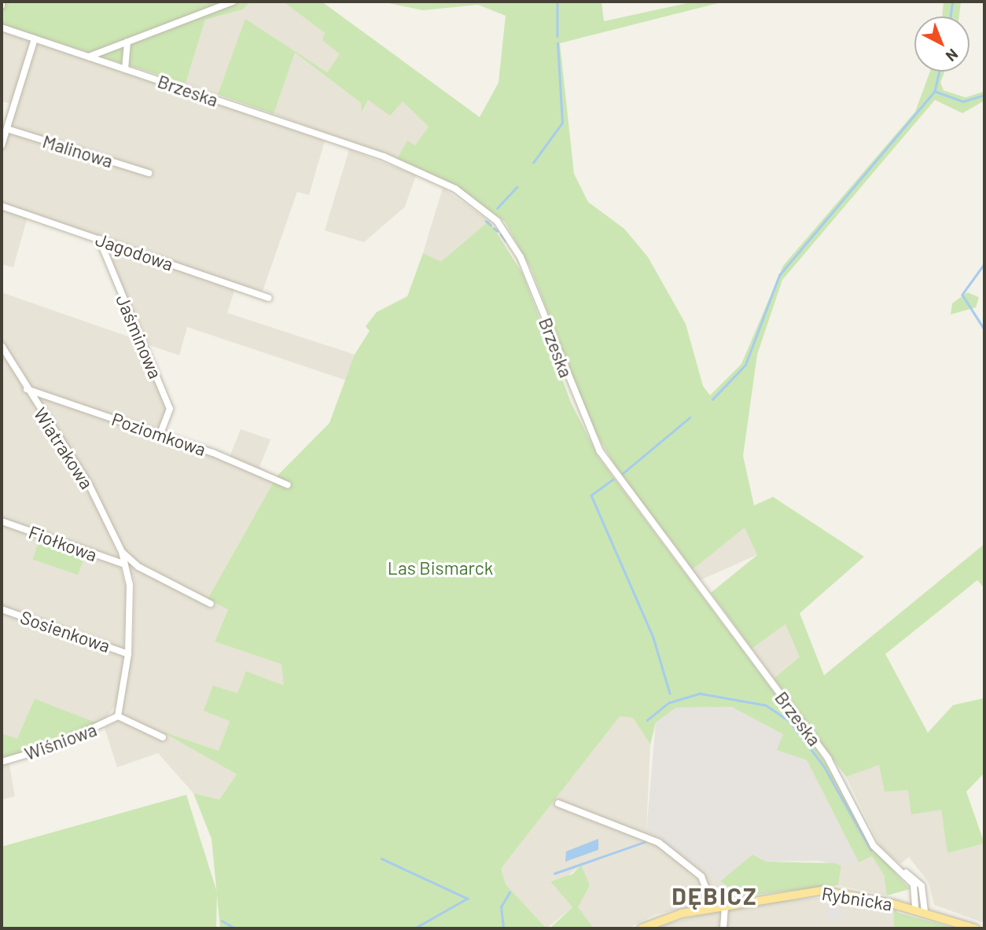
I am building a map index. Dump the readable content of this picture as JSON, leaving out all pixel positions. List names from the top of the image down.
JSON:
{
  "streets": {
    "main road": ["Rybnicka"],
    "street": [
      "Brzeska",
      "Malinowa",
      "Jagodowa",
      "Jaśminowa",
      "Poziomkowa",
      "Wiatrakowa",
      "Fiołkowa",
      "Sosienkowa",
      "Wiśniowa"
    ]
  },
  "crossings": [
    ["Brzeska", "Rybnicka"],
    ["Jagodowa", "Jaśminowa"],
    ["Jaśminowa", "Poziomkowa"],
    ["Poziomkowa", "Wiatrakowa"],
    ["Wiatrakowa", "Fiołkowa"],
    ["Wiatrakowa", "Sosienkowa"],
    ["Wiatrakowa", "Wiśniowa"]
  ],
  "districts": ["DĘBICZ"],
  "parks": ["Las Bismarck"],
  "north": "bottom right"
}
